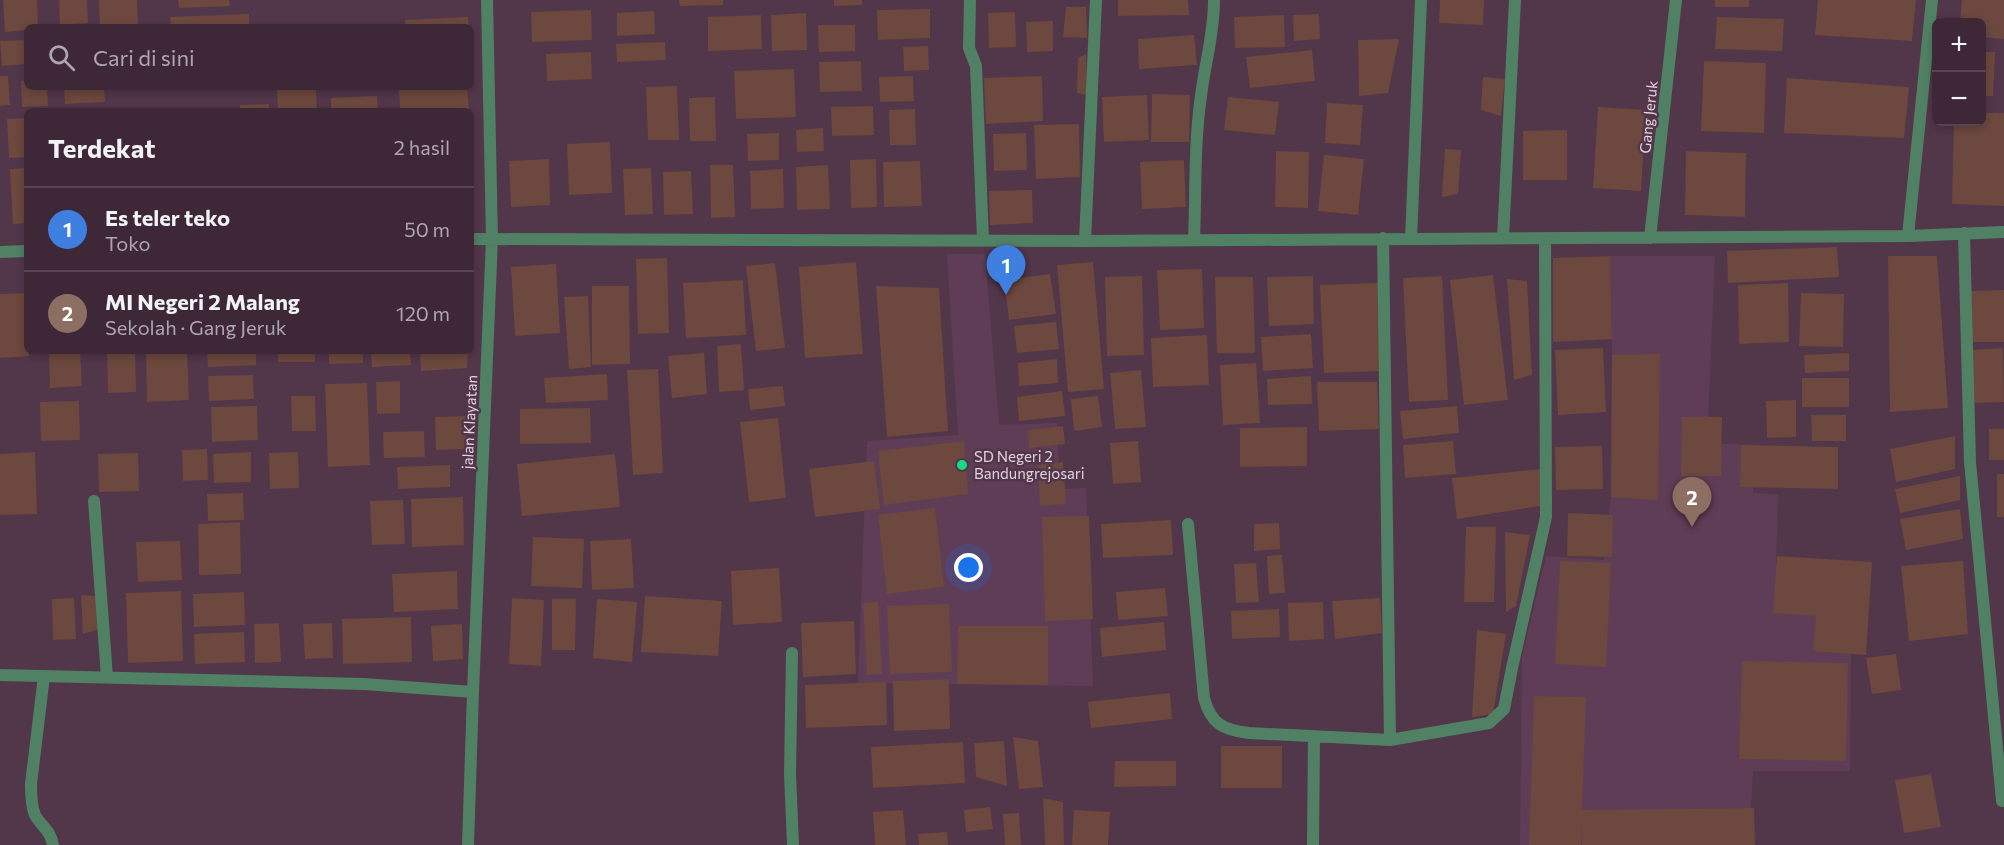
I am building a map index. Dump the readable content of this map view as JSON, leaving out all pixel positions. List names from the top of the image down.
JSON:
{
  "streets": {
    "street": ["Gang Jeruk", "jalan Klayatan"]
  },
  "places": ["SD Negeri 2 Bandungrejosari"],
  "page": {
    "map_buttons": ["+", "−"],
    "search": "Cari di sini",
    "heading": ["Terdekat", "2 hasil"],
    "list": [
      {
        "mark": "1",
        "name": "Es teler teko",
        "note": "Toko",
        "value": "50 m"
      },
      {
        "mark": "2",
        "name": "MI Negeri 2 Malang",
        "note": "Sekolah · Gang Jeruk",
        "value": "120 m"
      }
    ],
    "pins": ["1", "2"]
  }
}
